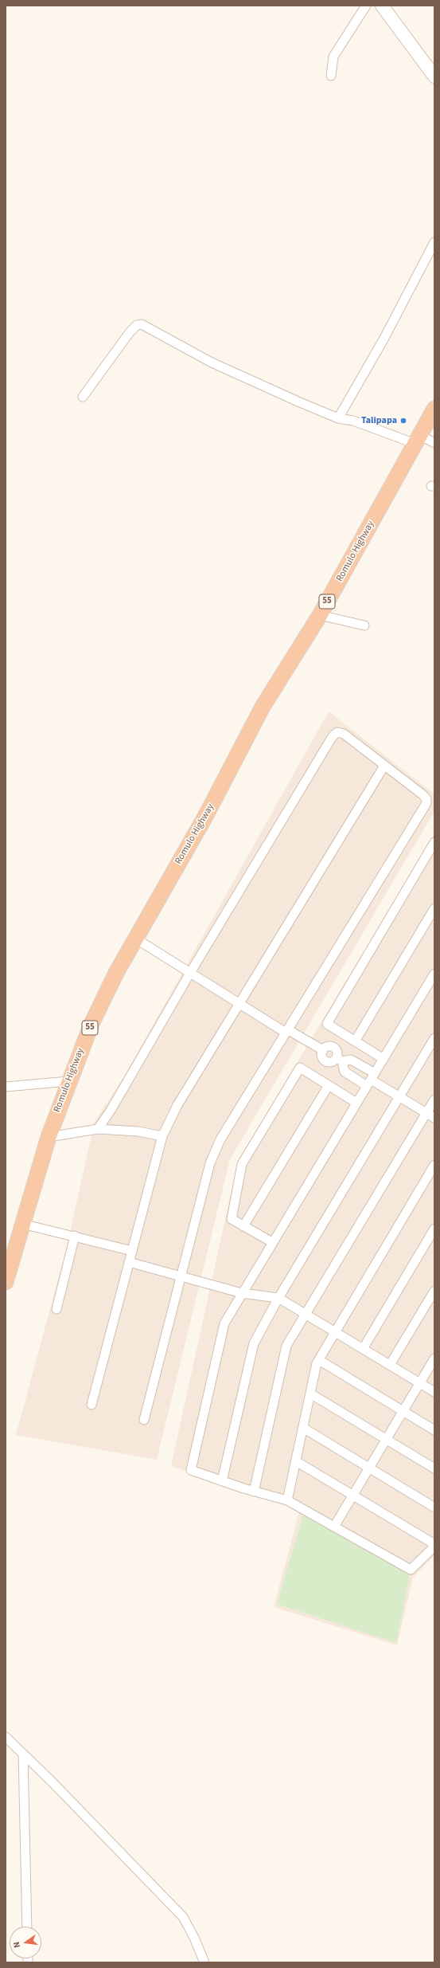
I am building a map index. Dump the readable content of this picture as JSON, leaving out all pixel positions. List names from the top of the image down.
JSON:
{
  "streets": {
    "highway": ["Romulo Highway", "55"]
  },
  "places": ["Talipapa"],
  "north": "left"
}
